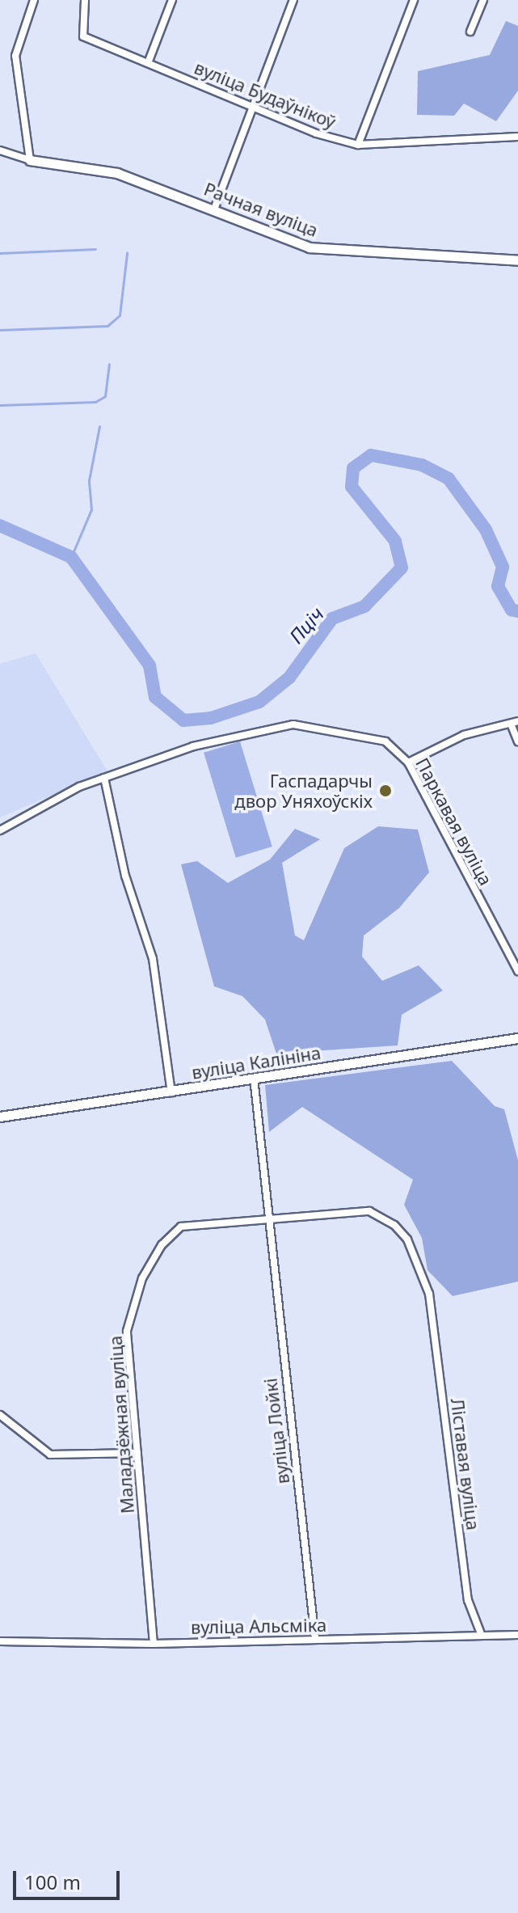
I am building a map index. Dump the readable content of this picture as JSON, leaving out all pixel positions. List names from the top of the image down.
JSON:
{
  "streets": {
    "street": [
      "вуліца Будаўнікоў",
      "Рачная вуліца",
      "Паркавая вуліца",
      "вуліца Калініна",
      "Маладзёжная вуліца",
      "вуліца Лойкі",
      "Ліставая вуліца",
      "вуліца Альсміка"
    ]
  },
  "crossings": [
    ["вуліца Калініна", "вуліца Лойкі"],
    ["Маладзёжная вуліца", "вуліца Лойкі"],
    ["Маладзёжная вуліца", "Ліставая вуліца"],
    ["Маладзёжная вуліца", "вуліца Альсміка"],
    ["вуліца Лойкі", "Ліставая вуліца"],
    ["вуліца Лойкі", "вуліца Альсміка"],
    ["Ліставая вуліца", "вуліца Альсміка"]
  ],
  "water": ["Пціч"],
  "places": ["Гаспадарчы двор Уняхоўскіх"],
  "scale_bar": "100 m"
}
